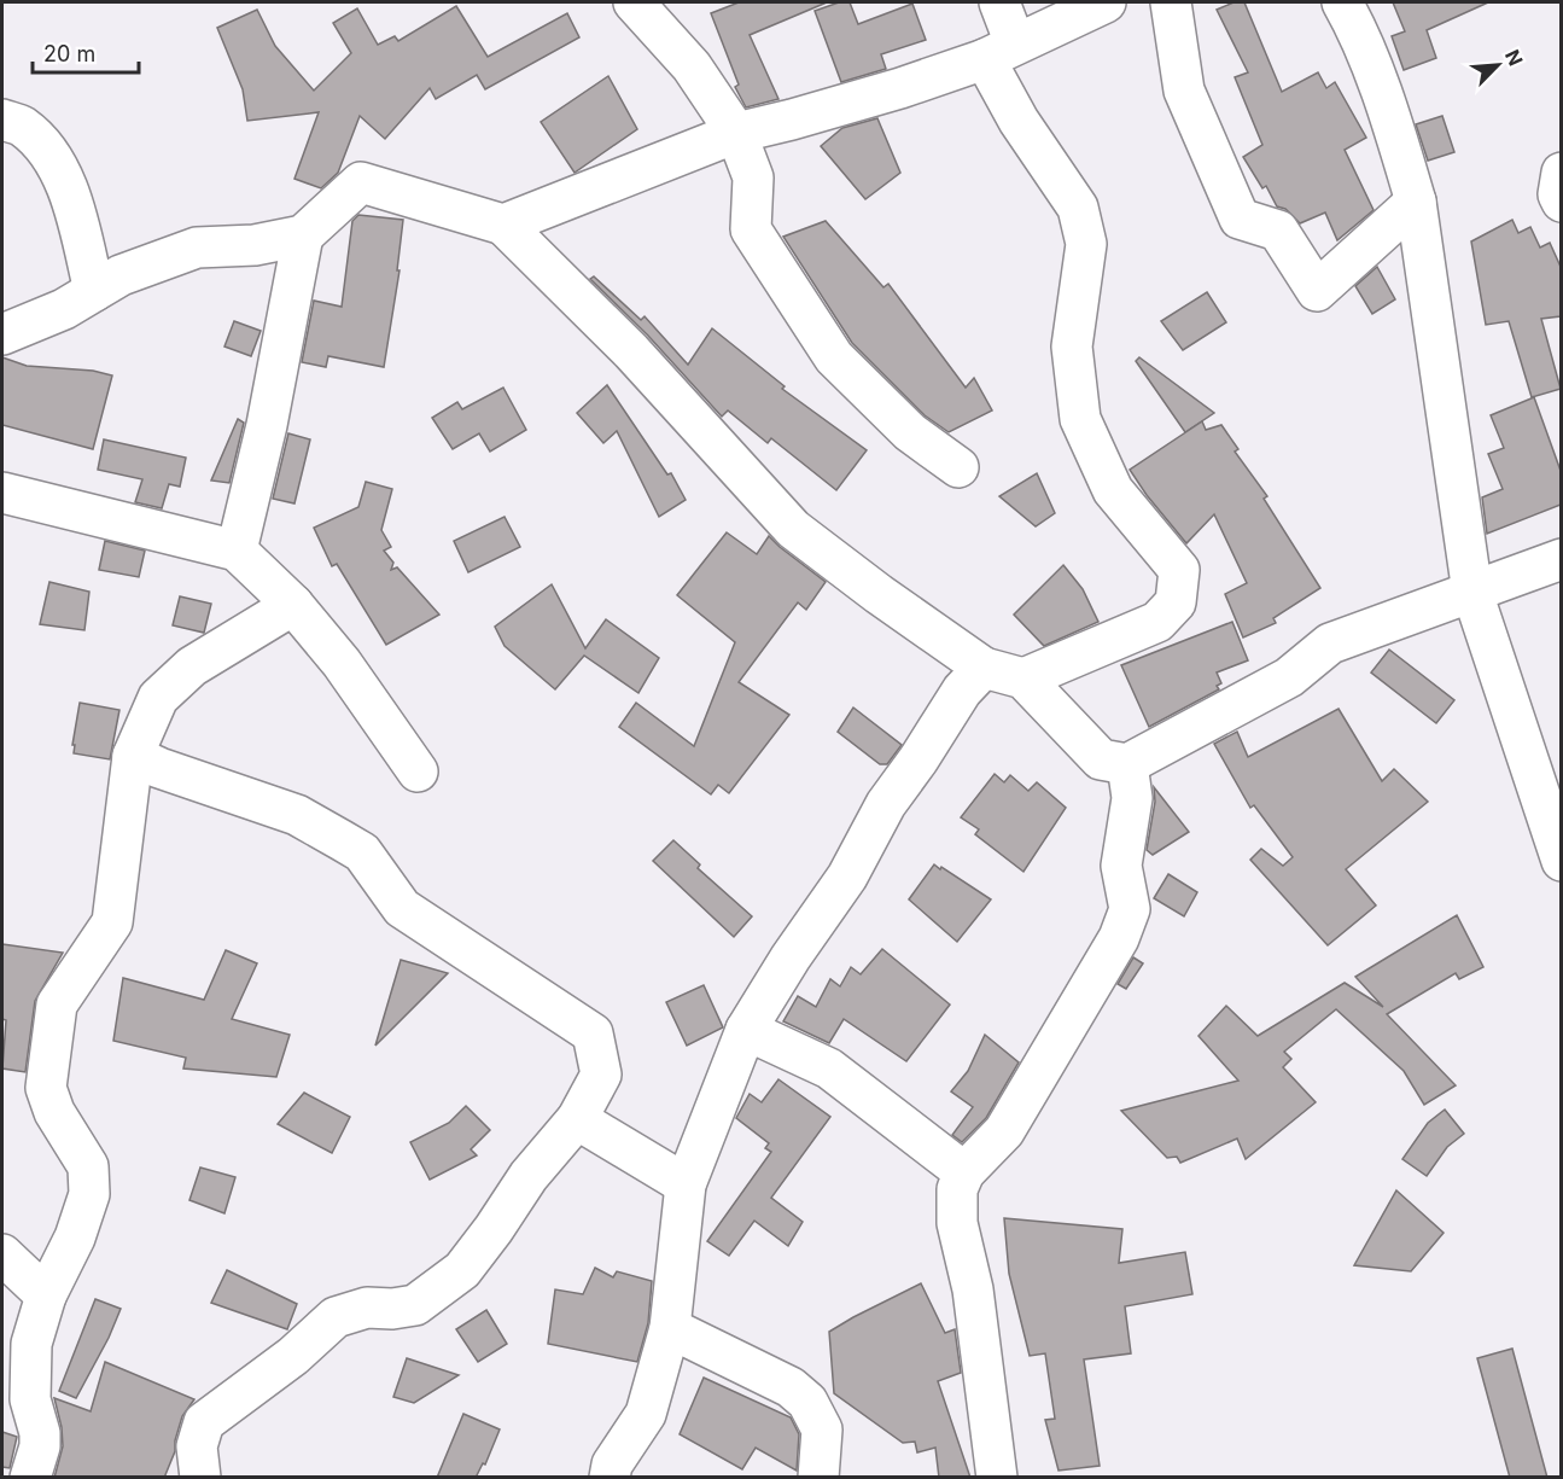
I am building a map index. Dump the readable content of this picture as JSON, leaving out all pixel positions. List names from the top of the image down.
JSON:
{
  "scale_bar": "20 m",
  "north": "top right"
}
